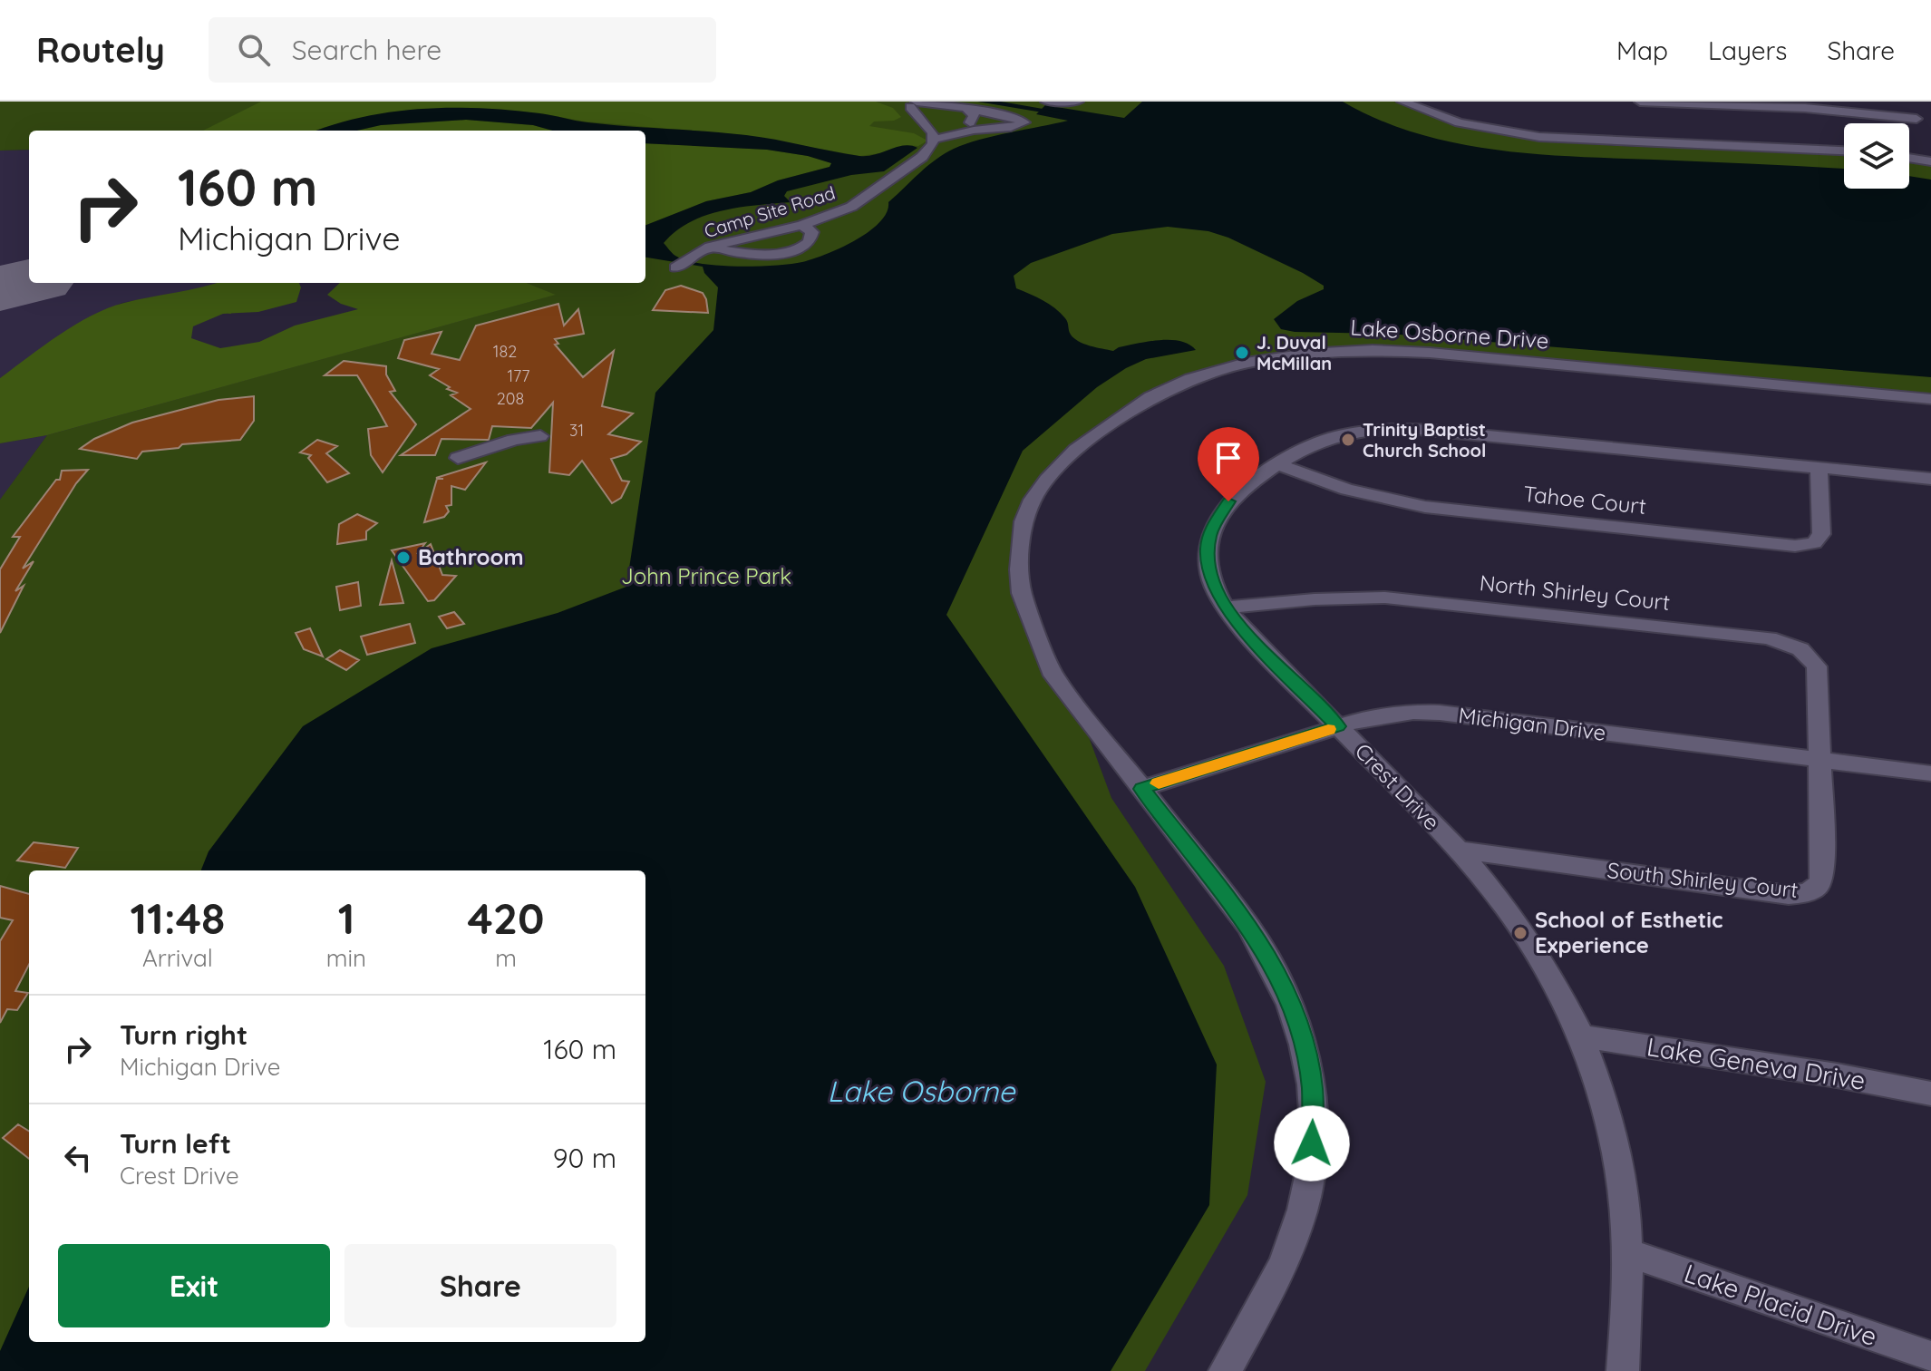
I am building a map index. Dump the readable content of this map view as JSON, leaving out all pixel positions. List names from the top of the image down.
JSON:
{
  "streets": {
    "street": [
      "Camp Site Road",
      "Lake Osborne Drive",
      "Tahoe Court",
      "North Shirley Court",
      "Michigan Drive",
      "Crest Drive",
      "South Shirley Court",
      "Lake Geneva Drive",
      "Lake Placid Drive"
    ]
  },
  "crossings": [
    ["Lake Osborne Drive", "Michigan Drive"],
    ["Tahoe Court", "Crest Drive"],
    ["North Shirley Court", "Michigan Drive"],
    ["North Shirley Court", "Crest Drive"],
    ["North Shirley Court", "South Shirley Court"],
    ["Michigan Drive", "Crest Drive"],
    ["Michigan Drive", "South Shirley Court"],
    ["Crest Drive", "South Shirley Court"],
    ["Crest Drive", "Lake Geneva Drive"],
    ["Crest Drive", "Lake Placid Drive"]
  ],
  "water": ["Lake Osborne"],
  "parks": ["John Prince Park"],
  "places": [
    "J. Duval McMillan",
    "Trinity Baptist Church School",
    "Bathroom",
    "School of Esthetic Experience"
  ],
  "house_numbers": [
    "182",
    "177",
    "208",
    "31"
  ],
  "page": {
    "header": "Routely",
    "search": "Search here",
    "nav": ["Map", "Layers", "Share"],
    "turn": ["160 m", "Michigan Drive"],
    "eta": [
      "11:48",
      "Arrival",
      "1",
      "min",
      "420",
      "m"
    ],
    "list": [
      {
        "name": "Turn right",
        "note": "Michigan Drive",
        "value": "160 m"
      },
      {
        "name": "Turn left",
        "note": "Crest Drive",
        "value": "90 m"
      }
    ],
    "buttons": ["Exit", "Share"]
  }
}
